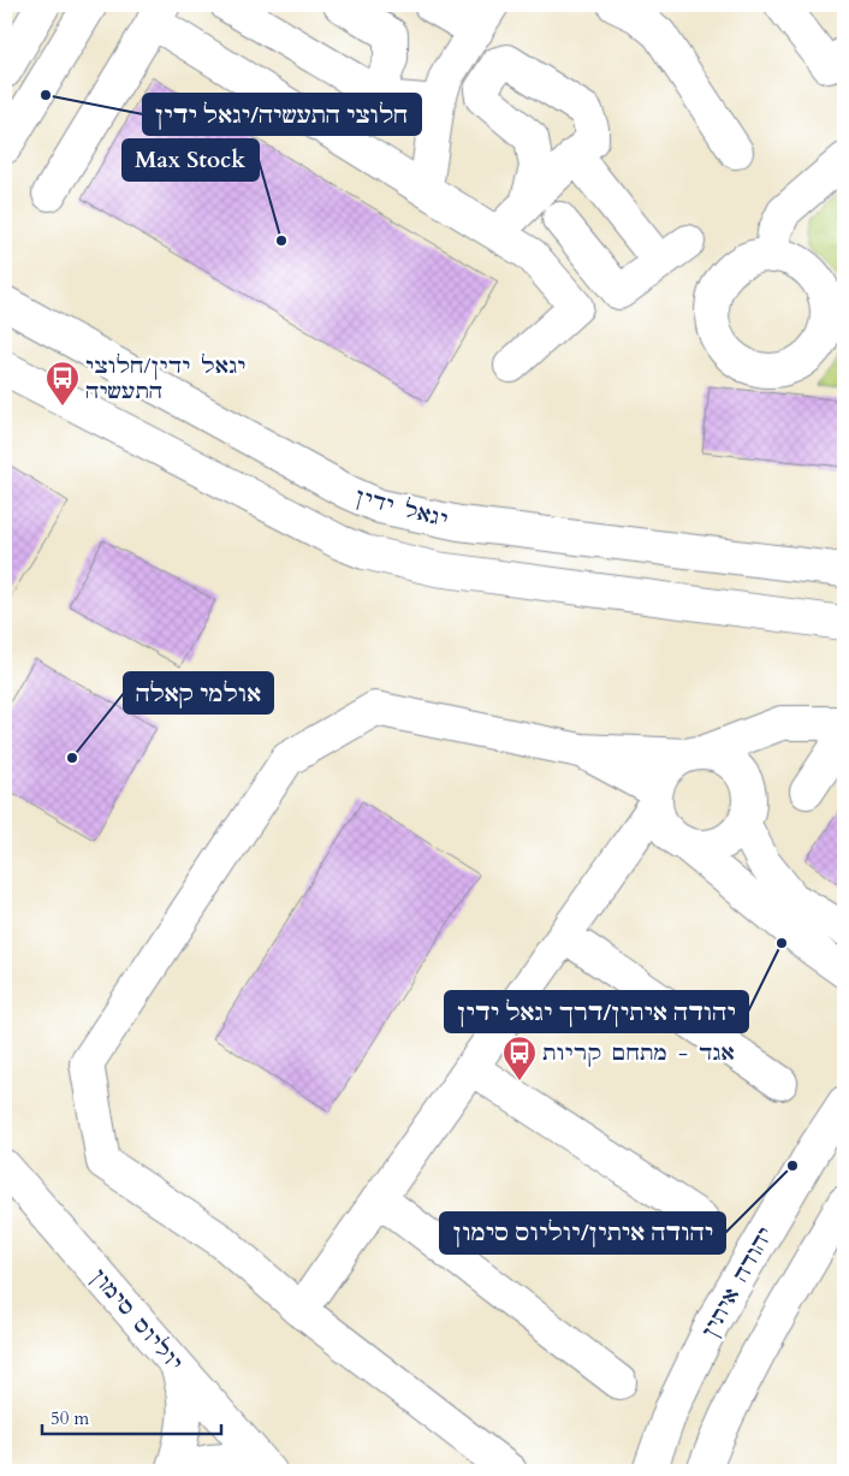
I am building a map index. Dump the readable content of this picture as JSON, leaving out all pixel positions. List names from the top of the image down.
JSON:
{
  "streets": {
    "street": ["יגאל ידין", "יהודה איתין", "יוליוס סימון"]
  },
  "places": {
    "other": [
      "חלוצי התעשיה/יגאל ידין",
      "Max Stock",
      "אולמי קאלה",
      "יהודה איתין/דרך יגאל ידין",
      "יהודה איתין/יוליוס סימון"
    ],
    "bus stop": ["יגאל ידין/חלוצי התעשיה", "אגד - מתחם קריות"]
  },
  "scale_bar": "50 m"
}
